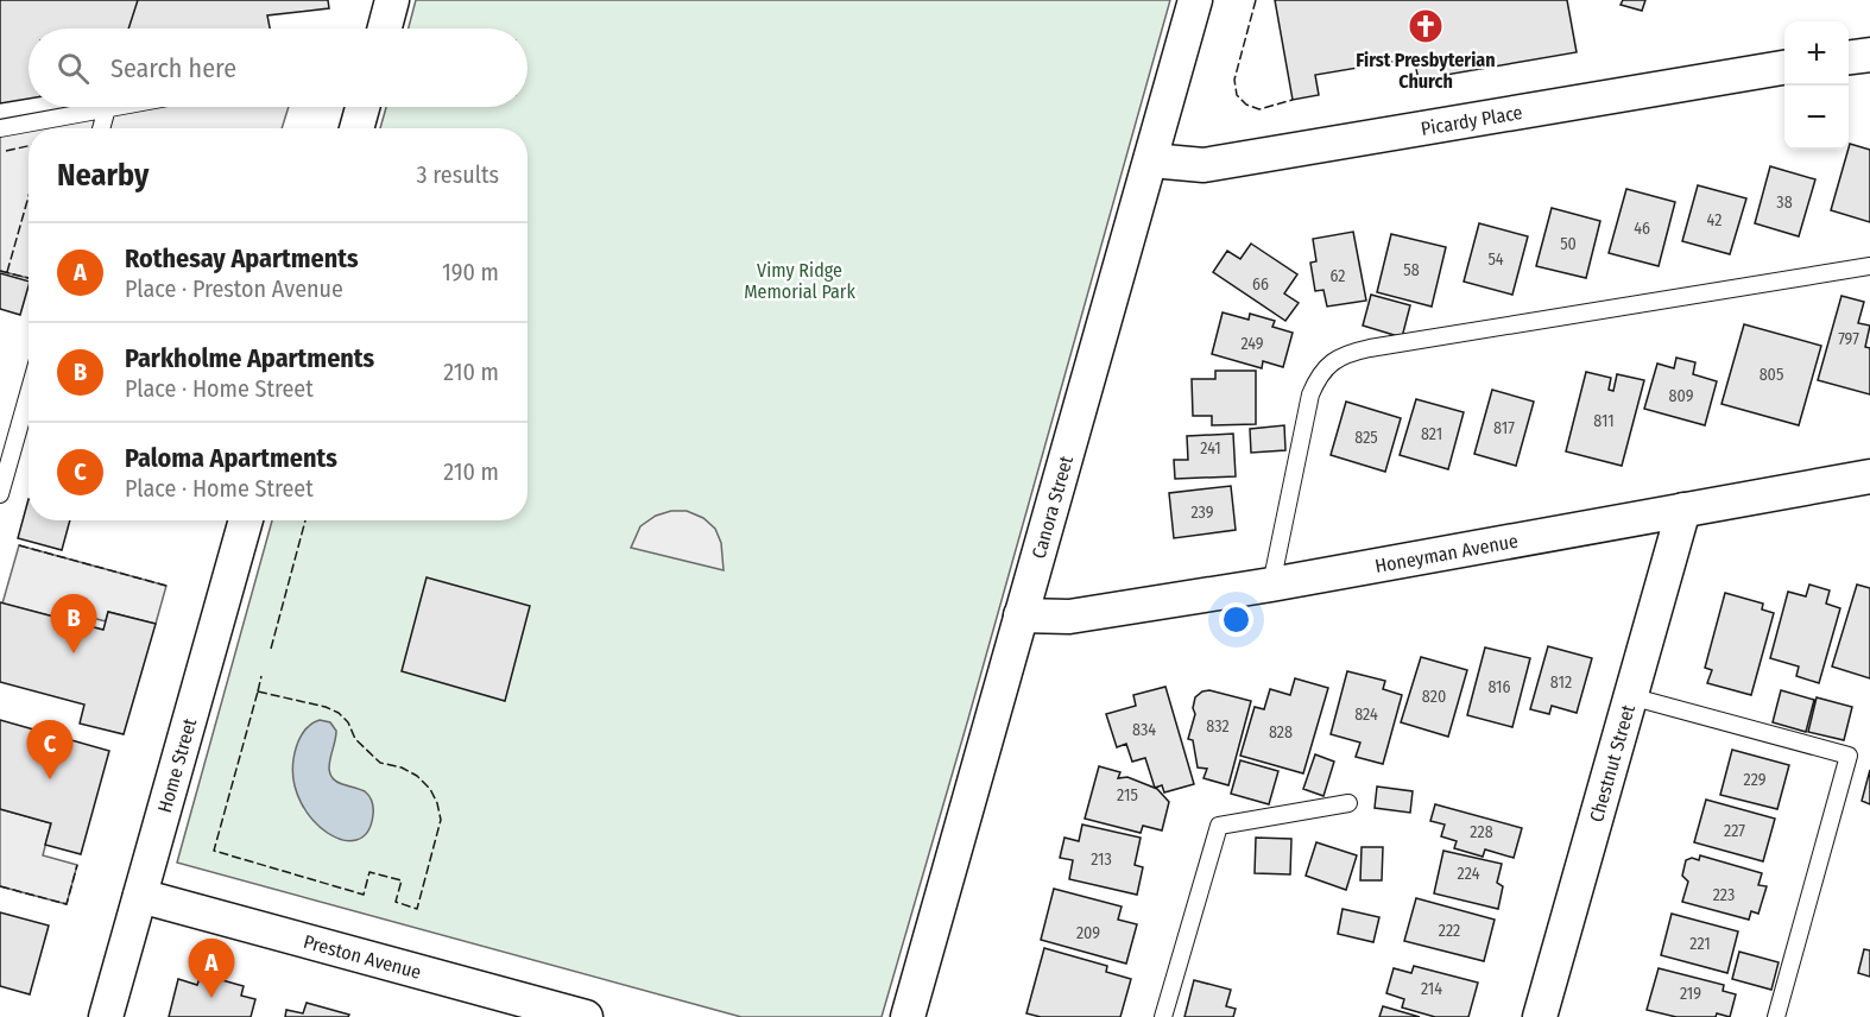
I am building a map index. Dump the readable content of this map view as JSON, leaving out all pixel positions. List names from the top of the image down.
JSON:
{
  "streets": {
    "street": [
      "Picardy Place",
      "Canora Street",
      "Honeyman Avenue",
      "Chestnut Street",
      "Home Street",
      "Preston Avenue"
    ]
  },
  "crossings": [
    ["Picardy Place", "Canora Street"],
    ["Canora Street", "Honeyman Avenue"],
    ["Honeyman Avenue", "Chestnut Street"],
    ["Home Street", "Preston Avenue"]
  ],
  "parks": ["Vimy Ridge Memorial Park"],
  "places": {
    "church": ["First Presbyterian Church"]
  },
  "house_numbers": [
    "38",
    "42",
    "46",
    "50",
    "54",
    "58",
    "62",
    "66",
    "797",
    "249",
    "805",
    "809",
    "811",
    "817",
    "821",
    "825",
    "241",
    "239",
    "812",
    "816",
    "820",
    "824",
    "832",
    "834",
    "828",
    "229",
    "215",
    "227",
    "228",
    "213",
    "224",
    "223",
    "222",
    "209",
    "221",
    "214",
    "219"
  ],
  "page": {
    "map_buttons": ["+", "−"],
    "search": "Search here",
    "heading": ["Nearby", "3 results"],
    "list": [
      {
        "mark": "A",
        "name": "Rothesay Apartments",
        "note": "Place · Preston Avenue",
        "value": "190 m"
      },
      {
        "mark": "B",
        "name": "Parkholme Apartments",
        "note": "Place · Home Street",
        "value": "210 m"
      },
      {
        "mark": "C",
        "name": "Paloma Apartments",
        "note": "Place · Home Street",
        "value": "210 m"
      }
    ],
    "pins": ["B", "C", "A"]
  }
}
